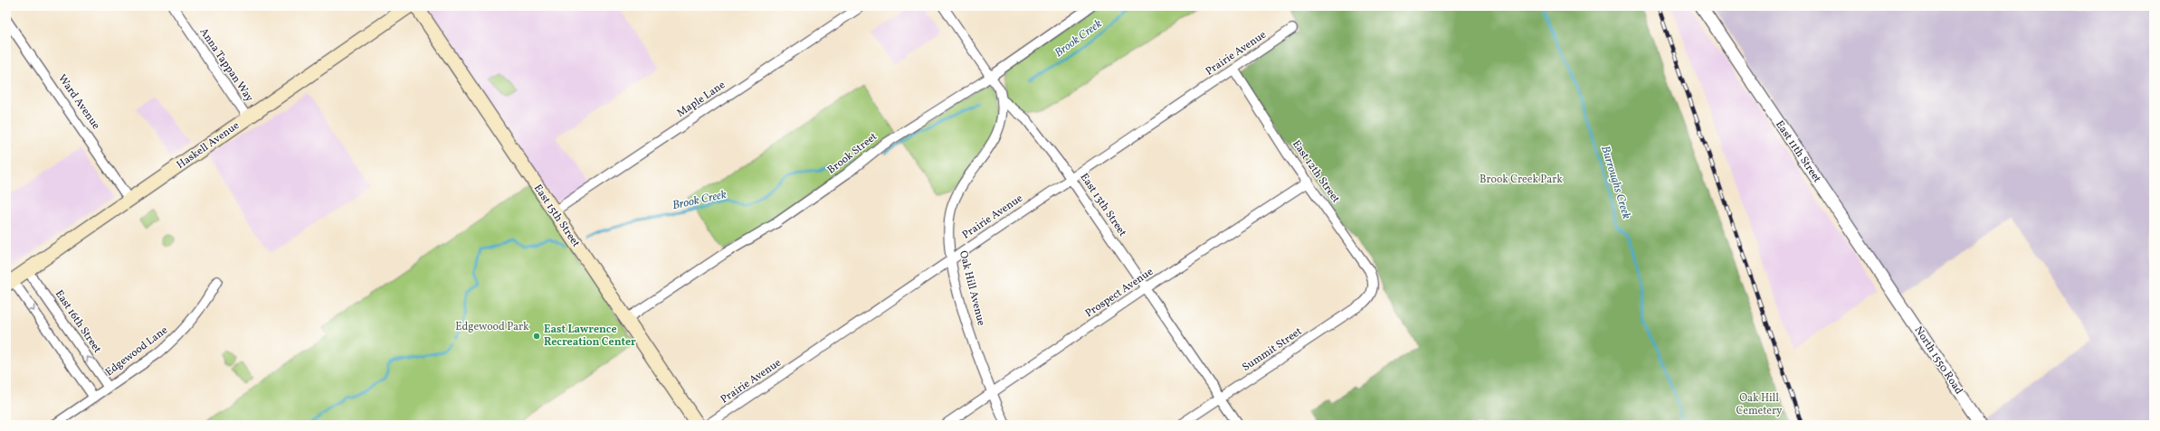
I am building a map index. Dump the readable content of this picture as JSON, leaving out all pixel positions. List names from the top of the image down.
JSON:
{
  "streets": {
    "main road": ["Haskell Avenue", "East 15th Street"],
    "street": [
      "Prairie Avenue",
      "Anna Tappan Way",
      "Maple Lane",
      "Ward Avenue",
      "East 11th Street",
      "Brook Street",
      "East 12th Street",
      "East 13th Street",
      "Oak Hill Avenue",
      "Prospect Avenue",
      "East 16th Street",
      "Summit Street",
      "Edgewood Lane",
      "North 1550 Road"
    ]
  },
  "crossings": [
    ["Prairie Avenue", "East 12th Street"],
    ["Prairie Avenue", "East 13th Street"],
    ["Prairie Avenue", "Oak Hill Avenue"],
    ["Anna Tappan Way", "Haskell Avenue"],
    ["Maple Lane", "East 15th Street"],
    ["Ward Avenue", "Haskell Avenue"],
    ["Haskell Avenue", "East 16th Street"],
    ["East 11th Street", "North 1550 Road"],
    ["Brook Street", "East 13th Street"],
    ["Brook Street", "East 15th Street"],
    ["East 12th Street", "Prospect Avenue"],
    ["East 12th Street", "Summit Street"],
    ["East 13th Street", "Oak Hill Avenue"],
    ["East 13th Street", "Prospect Avenue"],
    ["East 13th Street", "Summit Street"],
    ["Oak Hill Avenue", "Prospect Avenue"],
    ["East 16th Street", "Edgewood Lane"]
  ],
  "water": ["Brook Creek", "Burroughs Creek"],
  "parks": ["Brook Creek Park", "Edgewood Park", "Oak Hill Cemetery"],
  "places": ["East Lawrence Recreation Center"]
}
